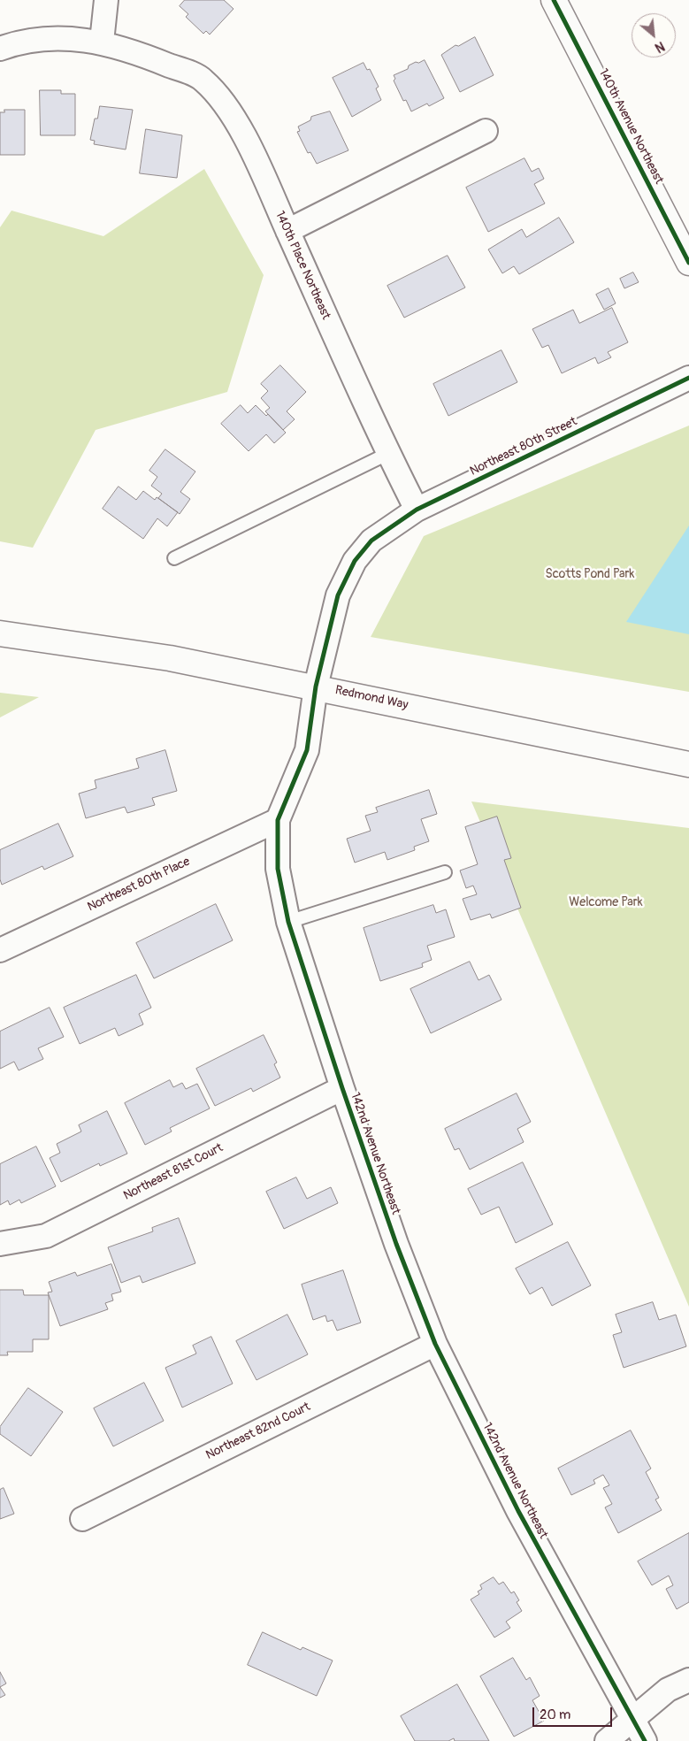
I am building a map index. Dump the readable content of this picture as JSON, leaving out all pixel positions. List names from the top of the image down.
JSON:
{
  "streets": {
    "main road": ["140th Avenue Northeast", "Redmond Way"],
    "street": [
      "140th Place Northeast",
      "Northeast 80th Street",
      "Northeast 80th Place",
      "142nd Avenue Northeast",
      "Northeast 81st Court",
      "Northeast 82nd Court"
    ]
  },
  "crossings": [
    ["140th Place Northeast", "Northeast 80th Street"],
    ["Northeast 80th Street", "142nd Avenue Northeast"],
    ["Redmond Way", "142nd Avenue Northeast"],
    ["Northeast 80th Place", "142nd Avenue Northeast"],
    ["142nd Avenue Northeast", "Northeast 81st Court"],
    ["142nd Avenue Northeast", "Northeast 82nd Court"]
  ],
  "parks": ["Scotts Pond Park", "Welcome Park"],
  "scale_bar": "20 m",
  "north": "bottom right"
}
